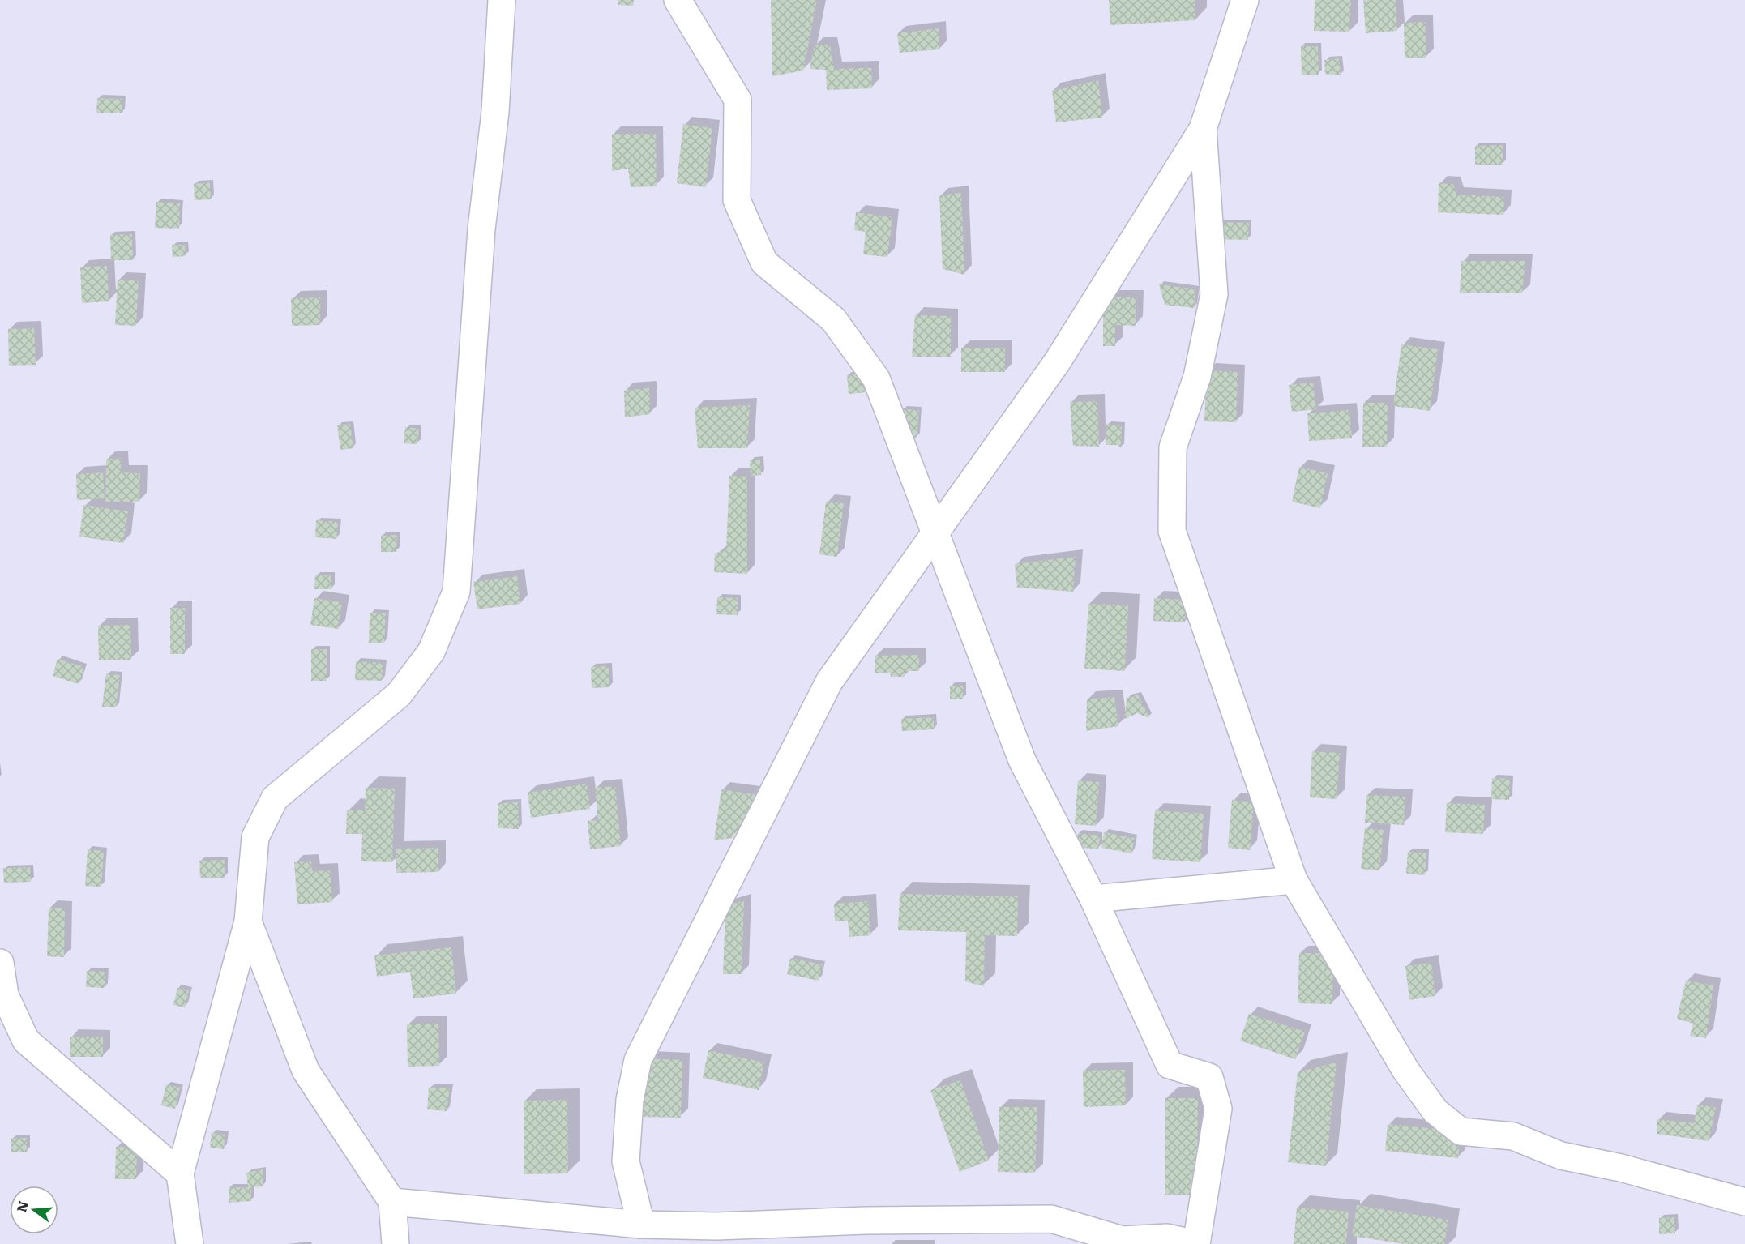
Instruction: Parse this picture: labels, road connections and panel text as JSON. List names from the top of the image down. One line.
{"north":"left"}
